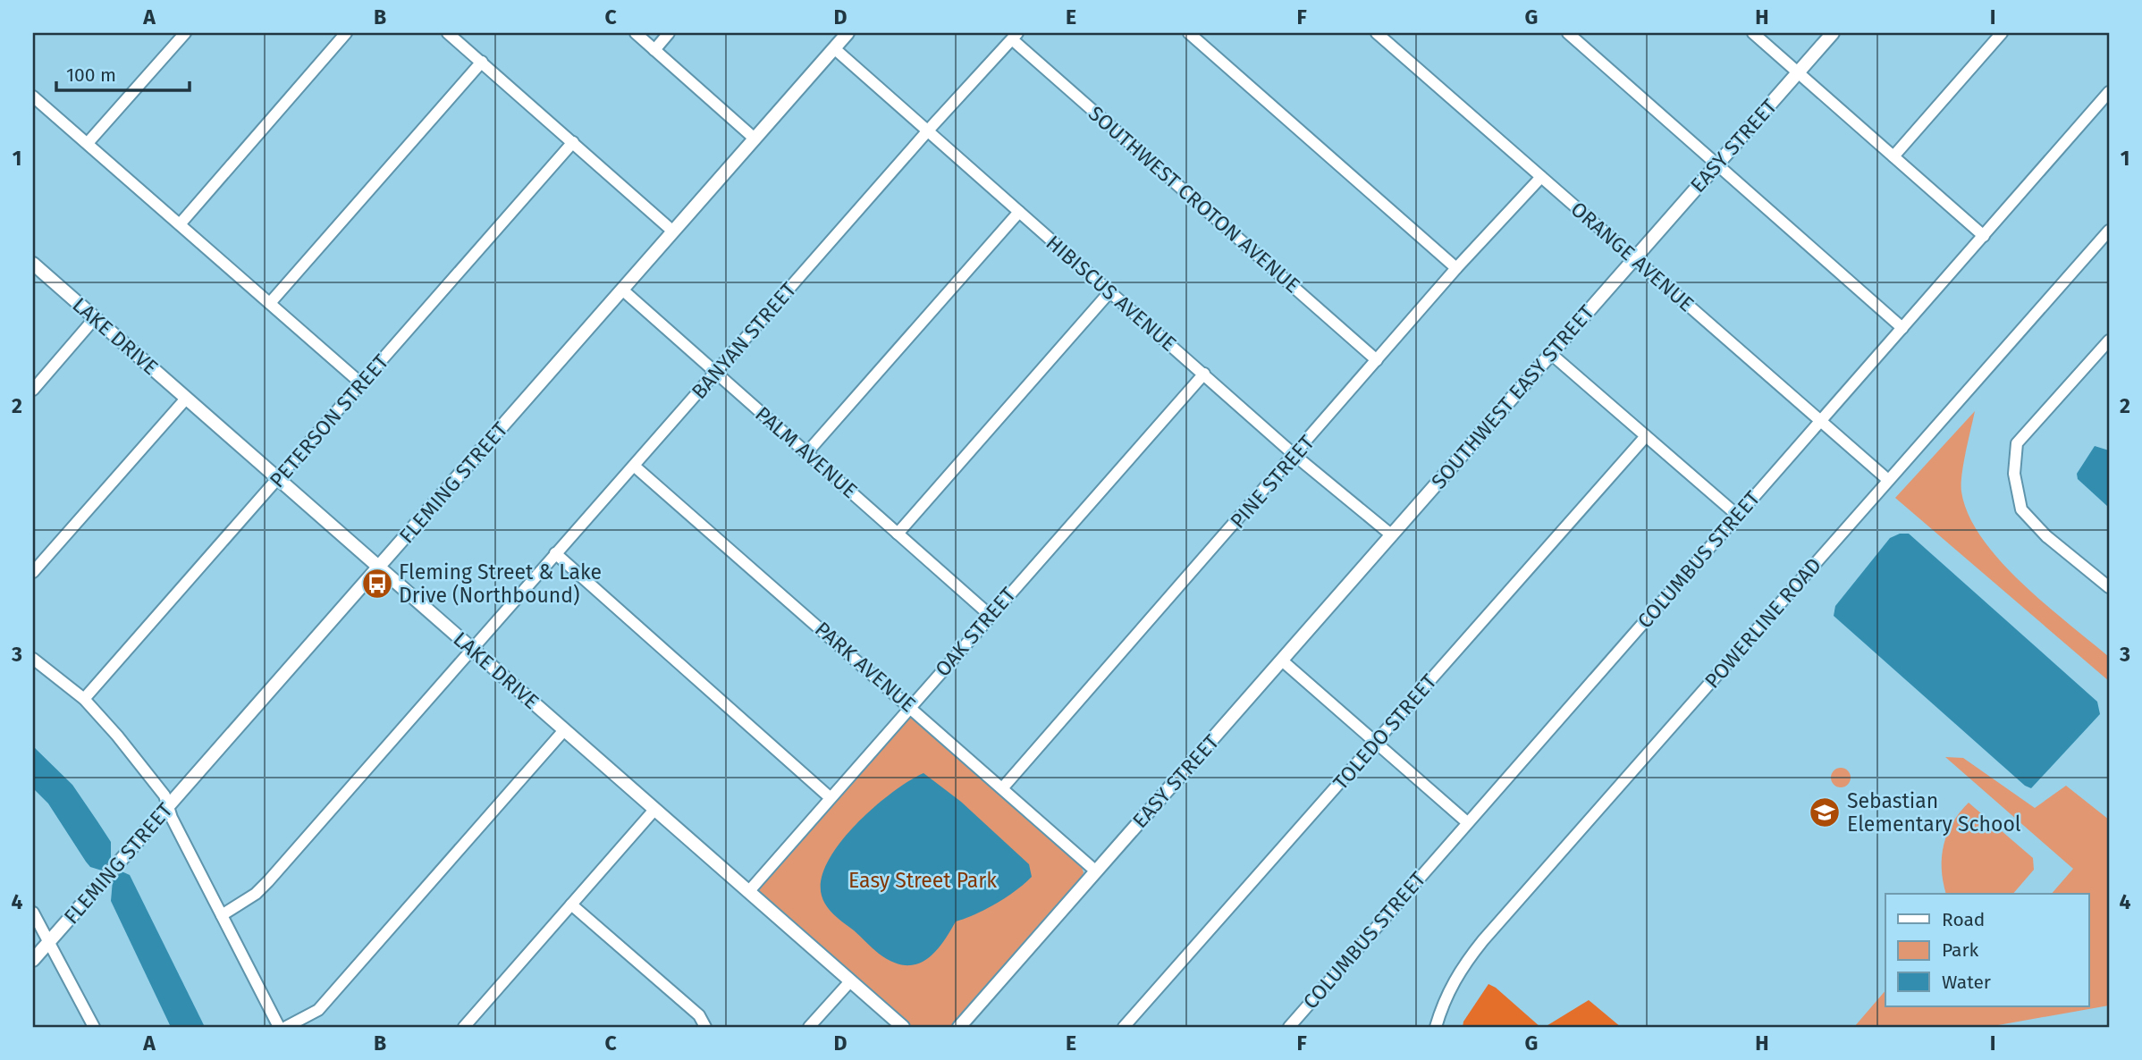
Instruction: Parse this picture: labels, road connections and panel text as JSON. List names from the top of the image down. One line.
{"streets":{"street":["EASY STREET","SOUTHWEST CROTON AVENUE","ORANGE AVENUE","HIBISCUS AVENUE","LAKE DRIVE","BANYAN STREET","SOUTHWEST EASY STREET","PETERSON STREET","PALM AVENUE","PINE STREET","FLEMING STREET","COLUMBUS STREET","POWERLINE ROAD","OAK STREET","PARK AVENUE","TOLEDO STREET"]},"crossings":[["EASY STREET","ORANGE AVENUE"],["EASY STREET","HIBISCUS AVENUE"],["EASY STREET","SOUTHWEST EASY STREET"],["EASY STREET","PARK AVENUE"],["SOUTHWEST CROTON AVENUE","BANYAN STREET"],["SOUTHWEST CROTON AVENUE","PINE STREET"],["ORANGE AVENUE","SOUTHWEST EASY STREET"],["ORANGE AVENUE","PINE STREET"],["ORANGE AVENUE","COLUMBUS STREET"],["ORANGE AVENUE","POWERLINE ROAD"],["HIBISCUS AVENUE","BANYAN STREET"],["HIBISCUS AVENUE","SOUTHWEST EASY STREET"],["HIBISCUS AVENUE","PINE STREET"],["HIBISCUS AVENUE","FLEMING STREET"],["HIBISCUS AVENUE","OAK STREET"],["LAKE DRIVE","BANYAN STREET"],["LAKE DRIVE","PETERSON STREET"],["LAKE DRIVE","FLEMING STREET"],["LAKE DRIVE","OAK STREET"],["BANYAN STREET","PALM AVENUE"],["BANYAN STREET","PARK AVENUE"],["PALM AVENUE","FLEMING STREET"],["PALM AVENUE","OAK STREET"],["PINE STREET","PARK AVENUE"],["OAK STREET","PARK AVENUE"]],"parks":["Easy Street Park"],"places":{"bus stop":["Fleming Street & Lake Drive (Northbound)"],"school or university":["Sebastian Elementary School"]},"legend":["Road","Park","Water"],"scale_bar":"100 m","grid":{"columns":["A","B","C","D","E","F","G","H","I"],"rows":["1","2","3","4"]}}
